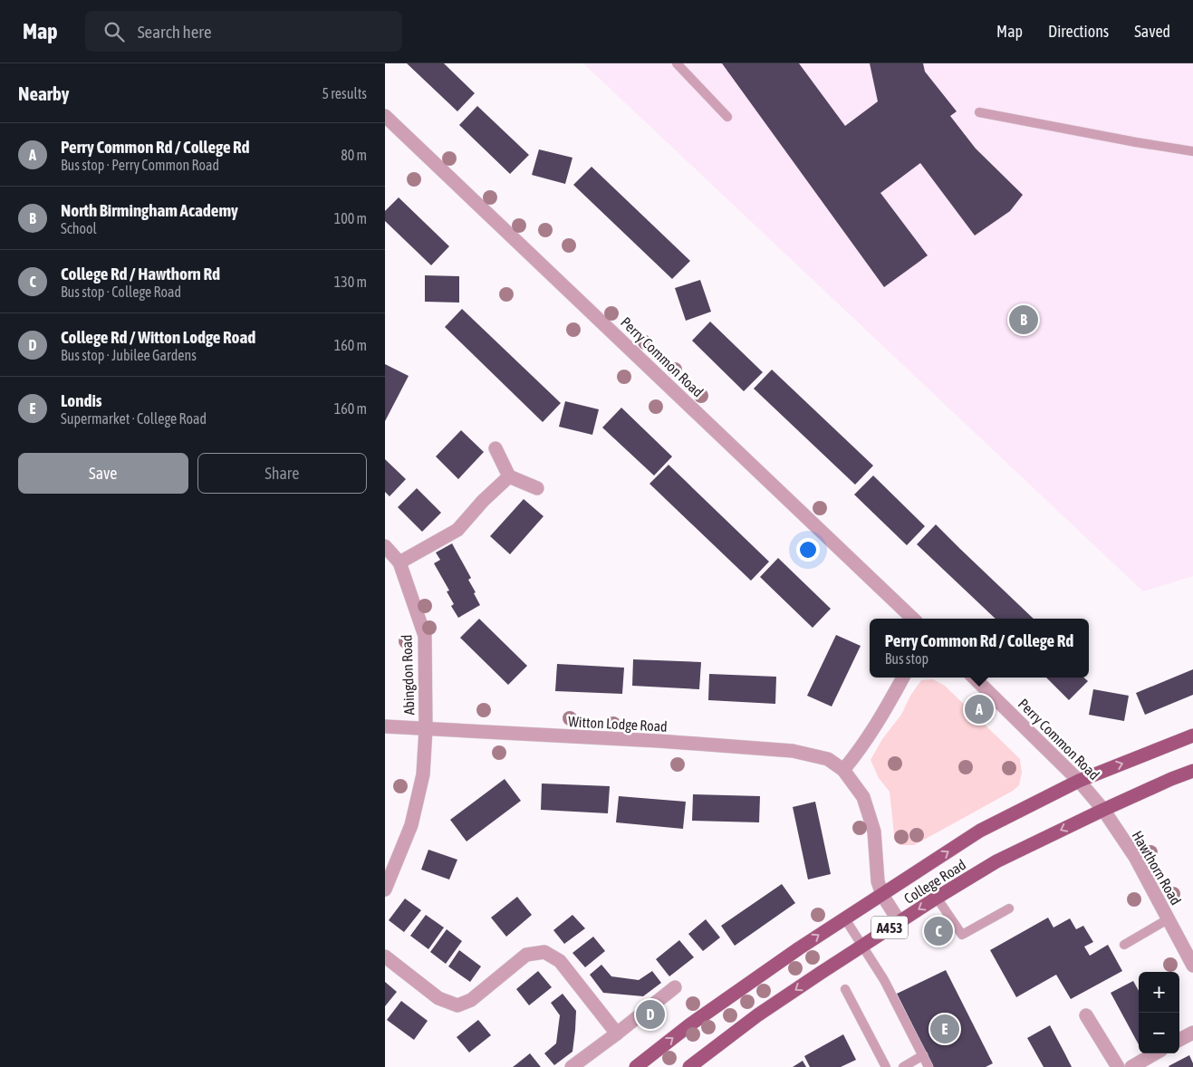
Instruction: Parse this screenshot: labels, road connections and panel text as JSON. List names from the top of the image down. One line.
{"streets":{"main road":["College Road","A453"],"street":["Perry Common Road","Abingdon Road","Witton Lodge Road","Hawthorn Road"]},"crossings":[["Perry Common Road","Hawthorn Road"],["Perry Common Road","College Road"],["Abingdon Road","Witton Lodge Road"],["Witton Lodge Road","College Road"],["Hawthorn Road","College Road"]],"page":{"header":"Map","search":"Search here","nav":["Map","Directions","Saved"],"heading":["Nearby","5 results"],"list":[{"mark":"A","name":"Perry Common Rd / College Rd","note":"Bus stop · Perry Common Road","value":"80 m"},{"mark":"B","name":"North Birmingham Academy","note":"School","value":"100 m"},{"mark":"C","name":"College Rd / Hawthorn Rd","note":"Bus stop · College Road","value":"130 m"},{"mark":"D","name":"College Rd / Witton Lodge Road","note":"Bus stop · Jubilee Gardens","value":"160 m"},{"mark":"E","name":"Londis","note":"Supermarket · College Road","value":"160 m"}],"pins":["B","A","C","D","E"],"buttons":["Save","Share"],"popup":["Perry Common Rd / College Rd","Bus stop"],"map_buttons":["+","−"]}}
